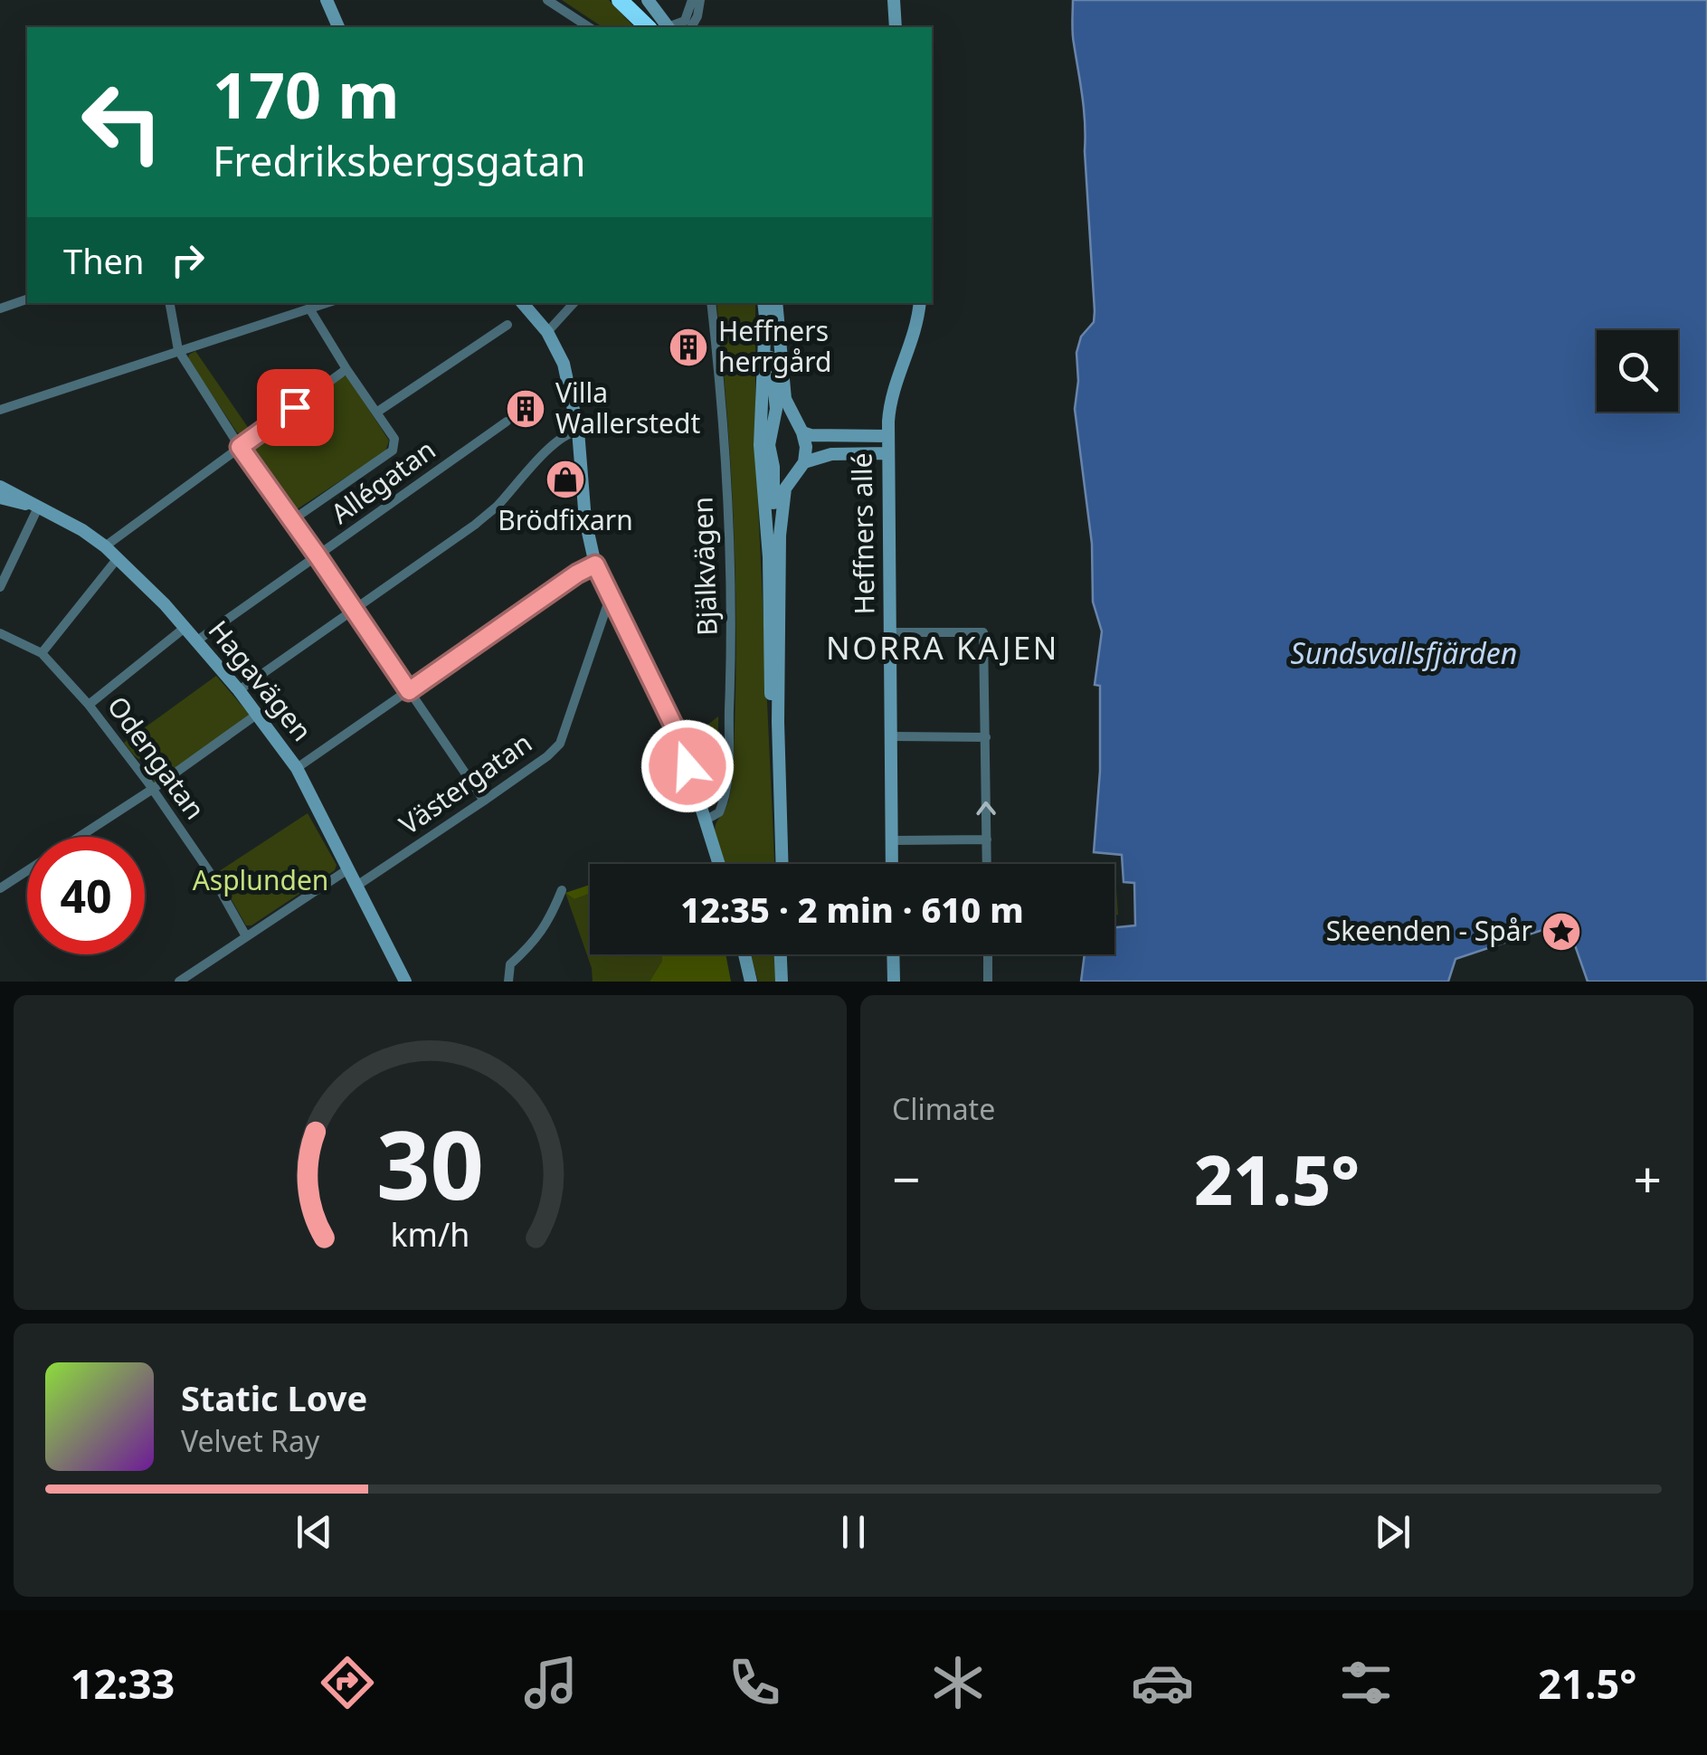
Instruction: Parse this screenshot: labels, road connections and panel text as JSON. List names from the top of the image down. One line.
{"streets":{"street":["Allégatan","Heffners allé","Bjälkvägen","Hagavägen","Odengatan","Västergatan"]},"crossings":[["Allégatan","Hagavägen"],["Hagavägen","Västergatan"]],"districts":["NORRA KAJEN"],"water":["Sundsvallsfjärden"],"parks":["Asplunden"],"places":{"building":["Heffners herrgård","Villa Wallerstedt"],"shop":["Brödfixarn"],"place":["Skeenden - Spår"]},"page":{"turn":["170 m","Fredriksbergsgatan"],"then":"Then","limit":"40","trip":"12:35 · 2 min · 610 m","tile":"Climate","heat":["−","21.5°","+"],"song":["Static Love","Velvet Ray"],"tabs":["12:33","21.5°"],"gauge":["30","km/h"]}}
